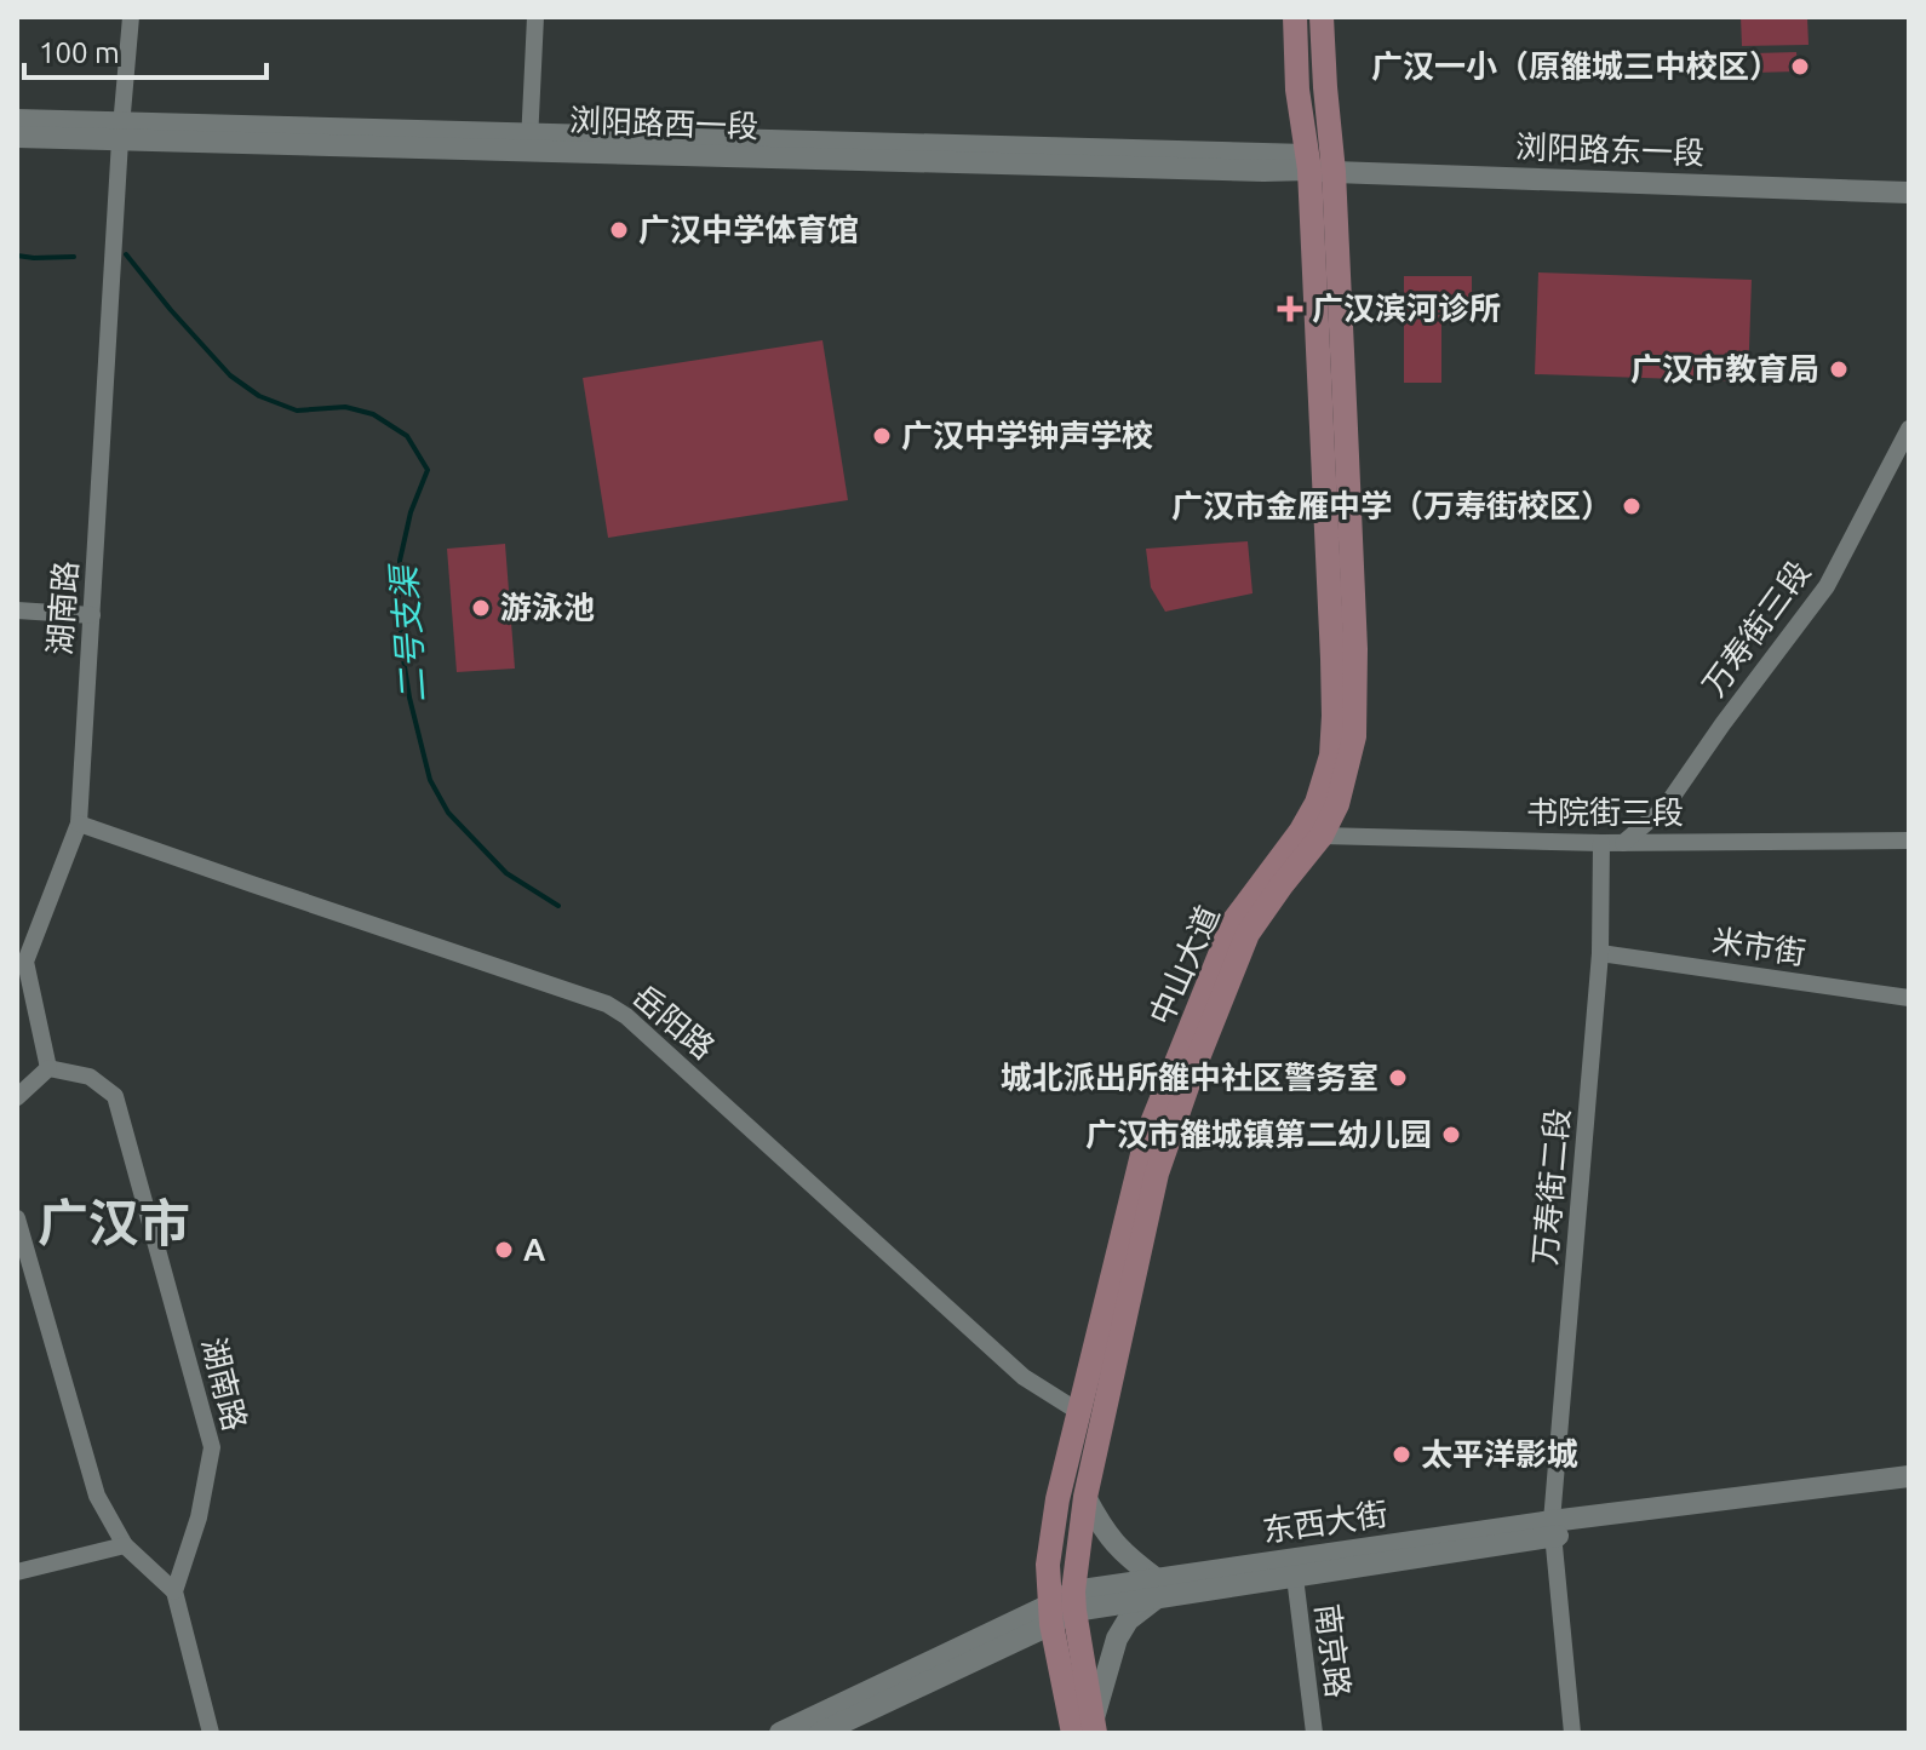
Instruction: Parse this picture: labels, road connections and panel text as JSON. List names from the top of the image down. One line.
{"streets":{"main road":["中山大道"],"street":["浏阳路西一段","浏阳路东一段","湖南路","万寿街三段","书院街三段","米市街","岳阳路","万寿街二段","东西大街","南京路"]},"crossings":[["浏阳路西一段","浏阳路东一段"],["浏阳路西一段","湖南路"],["浏阳路西一段","中山大道"],["浏阳路东一段","中山大道"],["湖南路","岳阳路"],["万寿街三段","书院街三段"],["书院街三段","中山大道"],["书院街三段","万寿街二段"],["米市街","万寿街二段"],["中山大道","岳阳路"],["中山大道","东西大街"],["万寿街二段","东西大街"],["东西大街","南京路"]],"districts":["广汉市"],"water":["二号支渠"],"places":{"other":["广汉一小（原雒城三中校区）","广汉中学体育馆","广汉市教育局","广汉中学钟声学校","广汉市金雁中学（万寿街校区）","游泳池","城北派出所雒中社区警务室","广汉市雒城镇第二幼儿园","A","太平洋影城"],"health":["广汉滨河诊所"]},"scale_bar":"100 m"}
